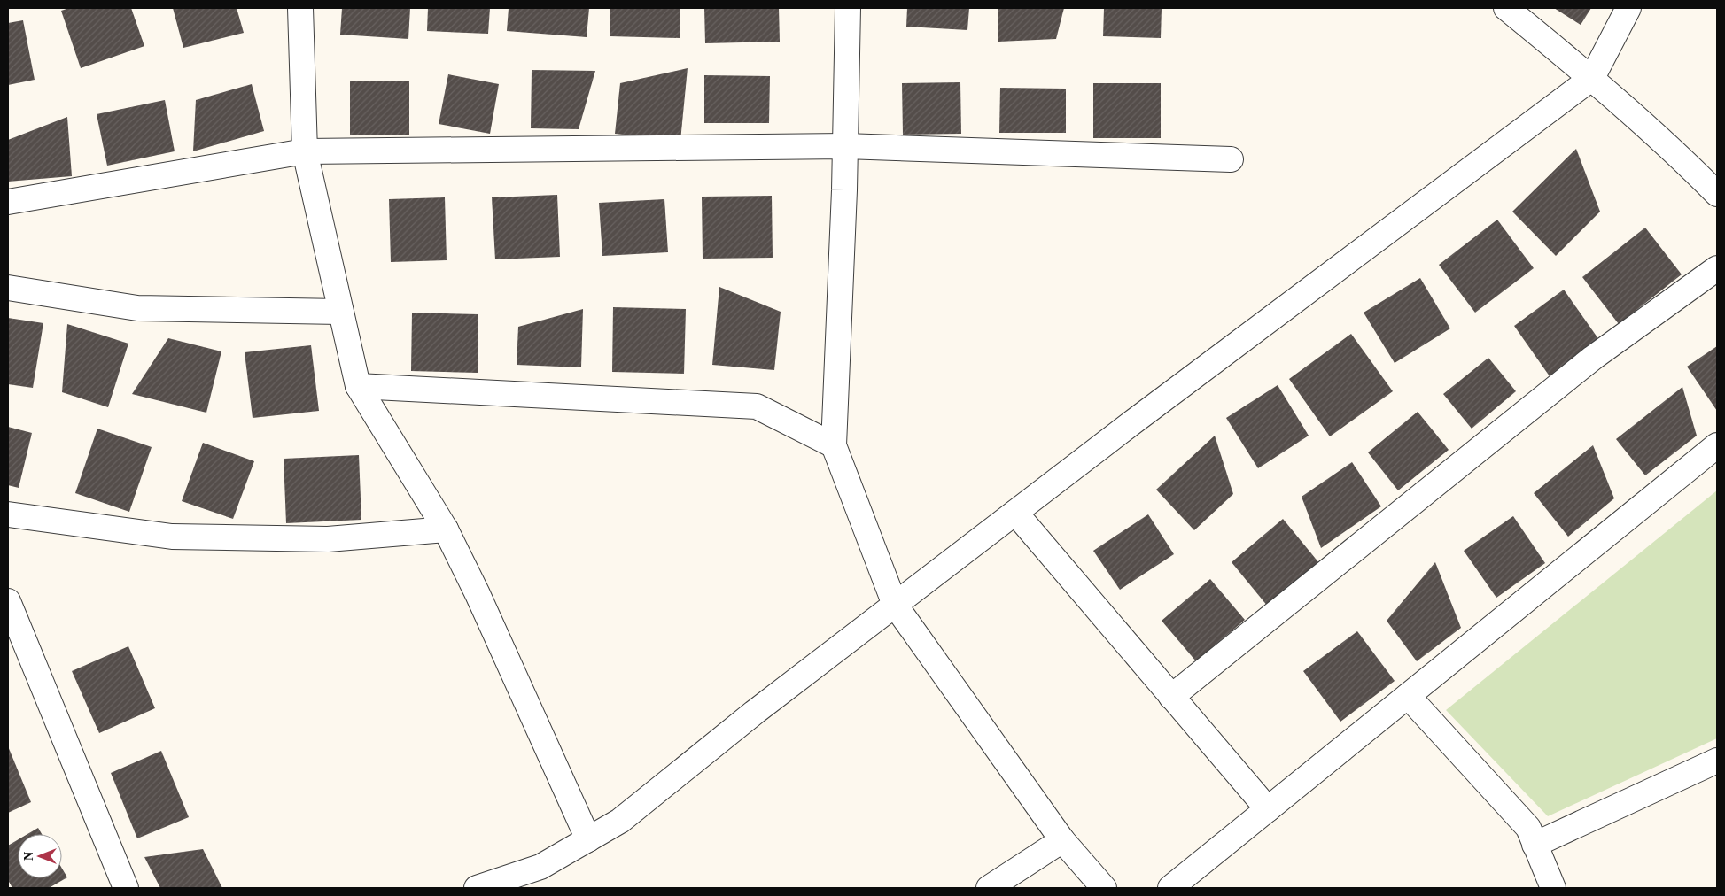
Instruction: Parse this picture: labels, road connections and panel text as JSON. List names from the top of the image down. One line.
{"north":"left"}
